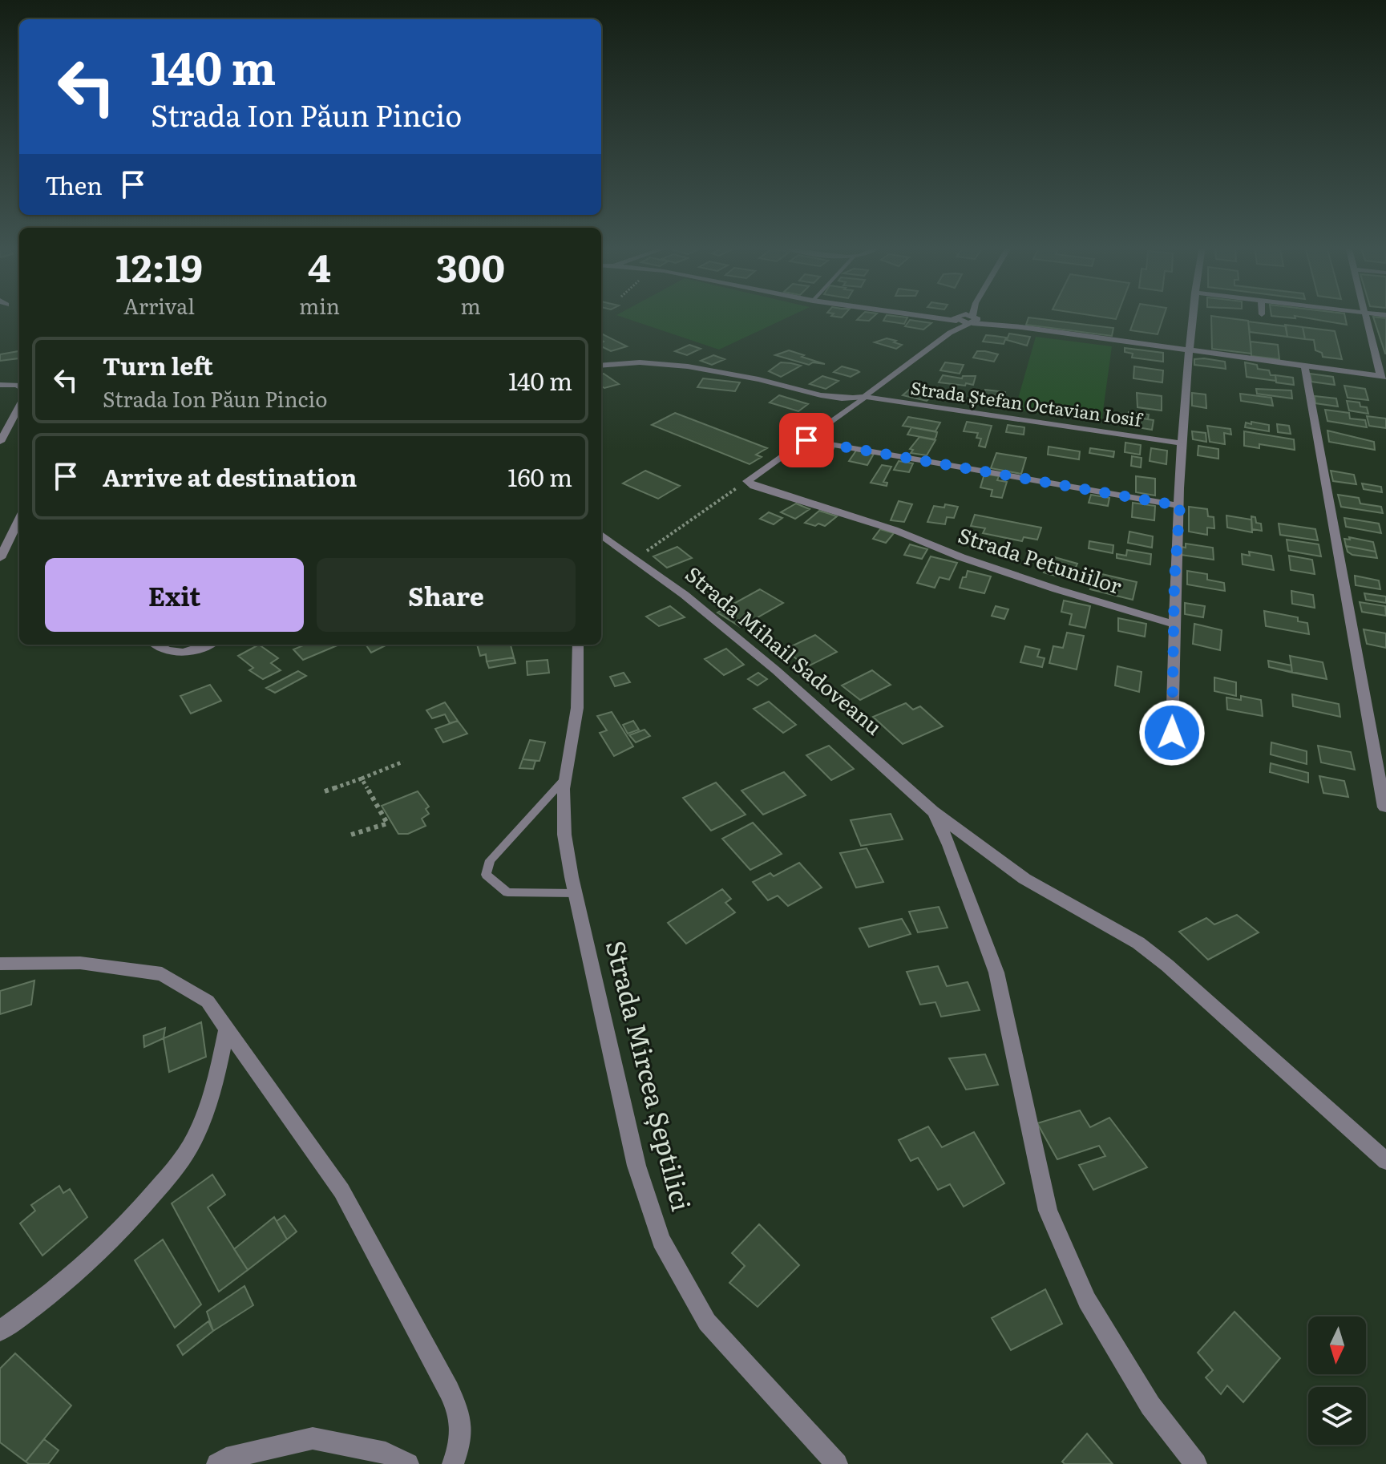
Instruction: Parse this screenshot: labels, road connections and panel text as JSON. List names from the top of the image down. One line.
{"streets":{"street":["Strada Ștefan Octavian Iosif","Strada Petuniilor","Strada Mihail Sadoveanu","Strada Mircea Șeptilici"]},"north":"bottom","page":{"turn":["140 m","Strada Ion Păun Pincio"],"then":"Then","eta":["12:19","Arrival","4","min","300","m"],"list":[{"name":"Turn left","note":"Strada Ion Păun Pincio","value":"140 m"},{"name":"Arrive at destination","value":"160 m"}],"buttons":["Exit","Share"]}}
